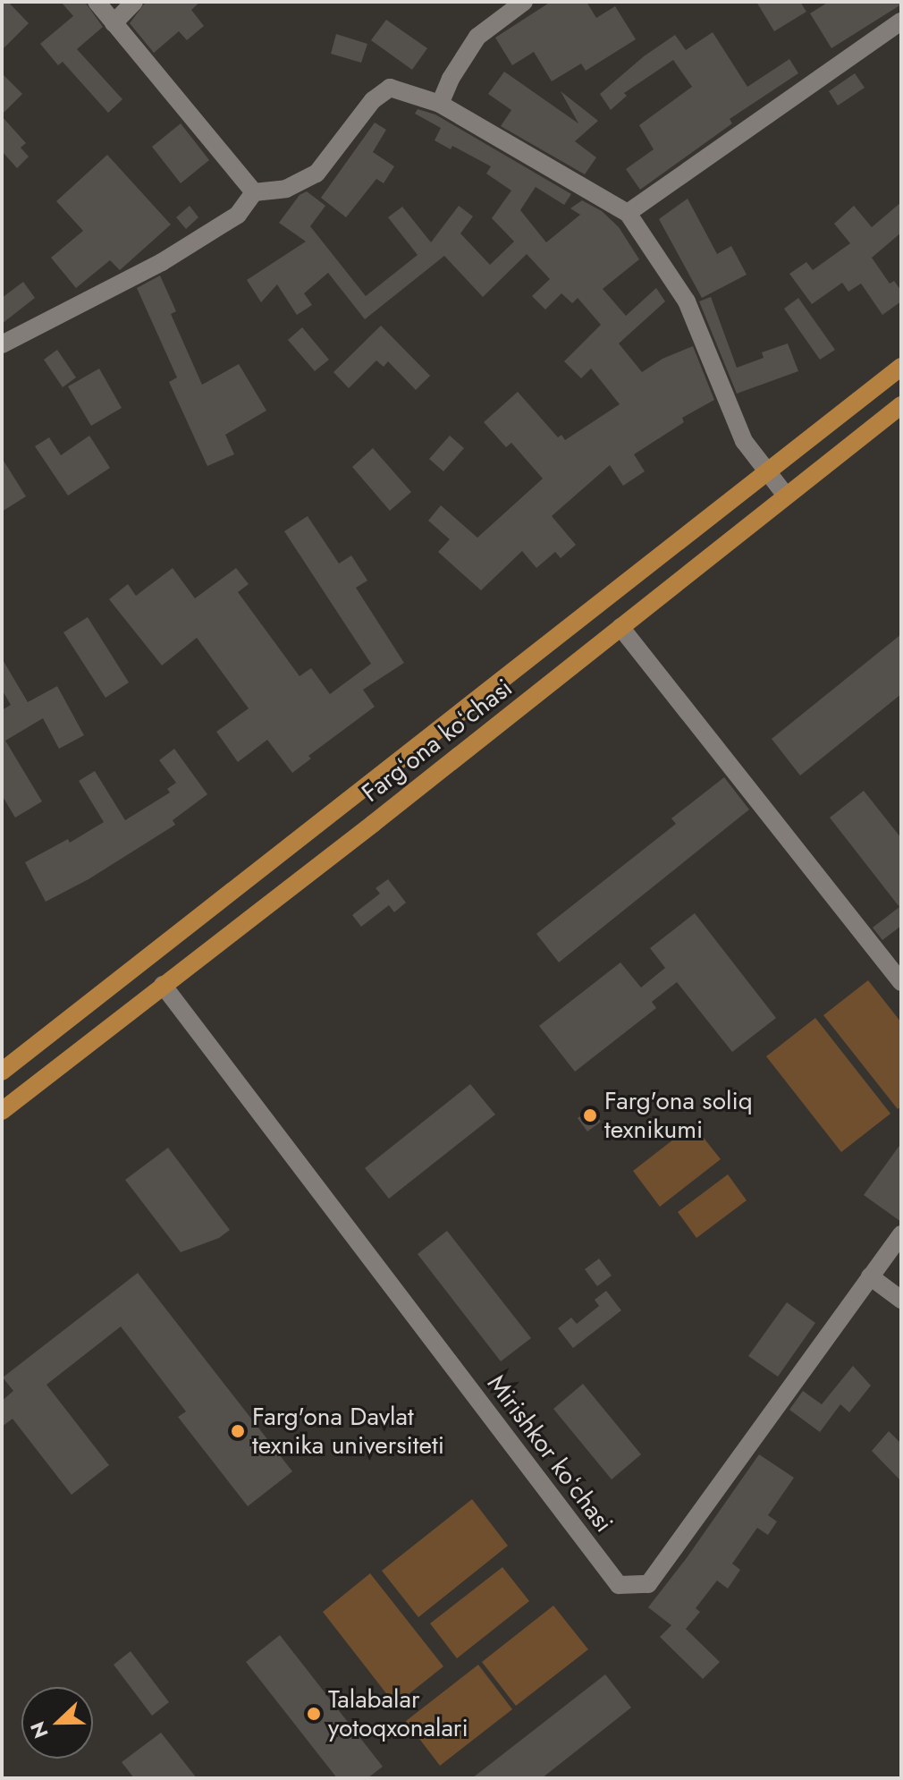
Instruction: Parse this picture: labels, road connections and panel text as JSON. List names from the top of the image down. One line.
{"streets":{"main road":["Fargʻona koʻchasi"],"street":["Mirishkor koʻchasi"]},"crossings":[["Fargʻona koʻchasi","Mirishkor koʻchasi"]],"places":["Farg'ona soliq texnikumi","Farg'ona Davlat texnika universiteti","Talabalar yotoqxonalari"],"north":"left"}
